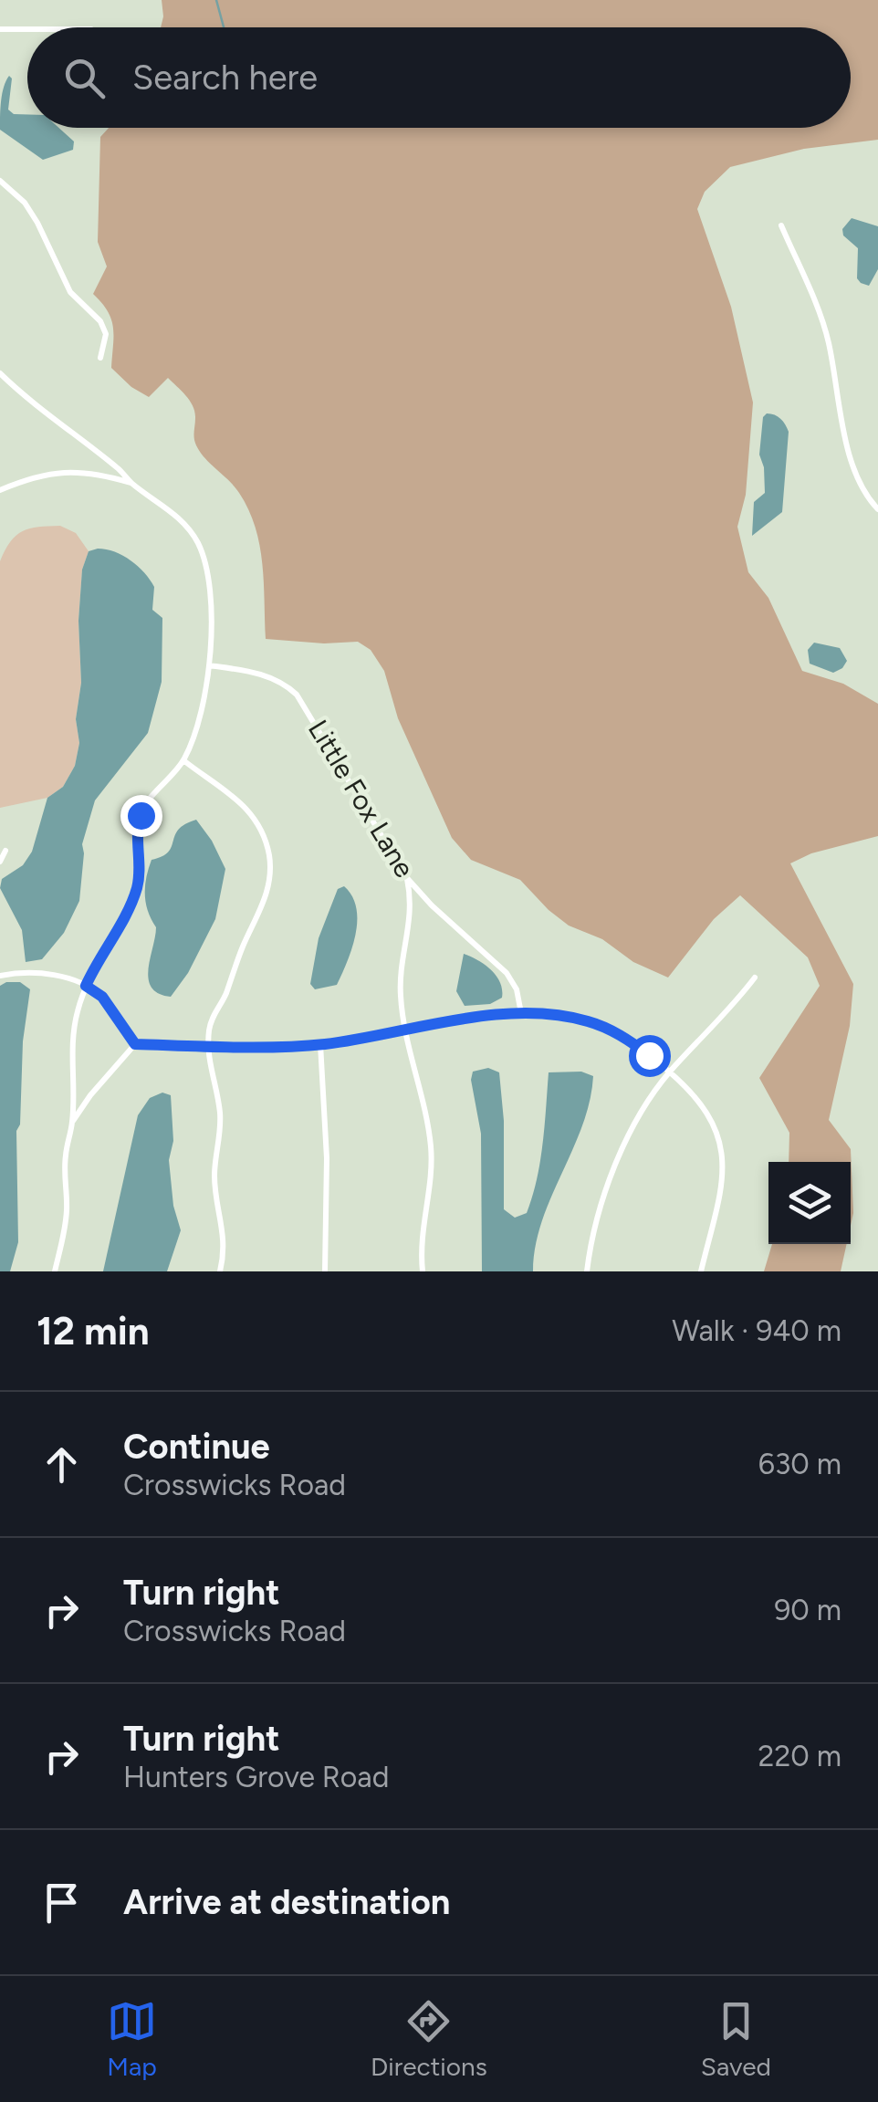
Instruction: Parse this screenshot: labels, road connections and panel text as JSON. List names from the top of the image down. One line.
{"streets":{"street":["Little Fox Lane"]},"page":{"search":"Search here","heading":["12 min","Walk · 940 m"],"list":[["Continue","Crosswicks Road","630 m"],["Turn right","Crosswicks Road","90 m"],["Turn right","Hunters Grove Road","220 m"],"Arrive at destination"],"nav":["Map","Directions","Saved"]}}
